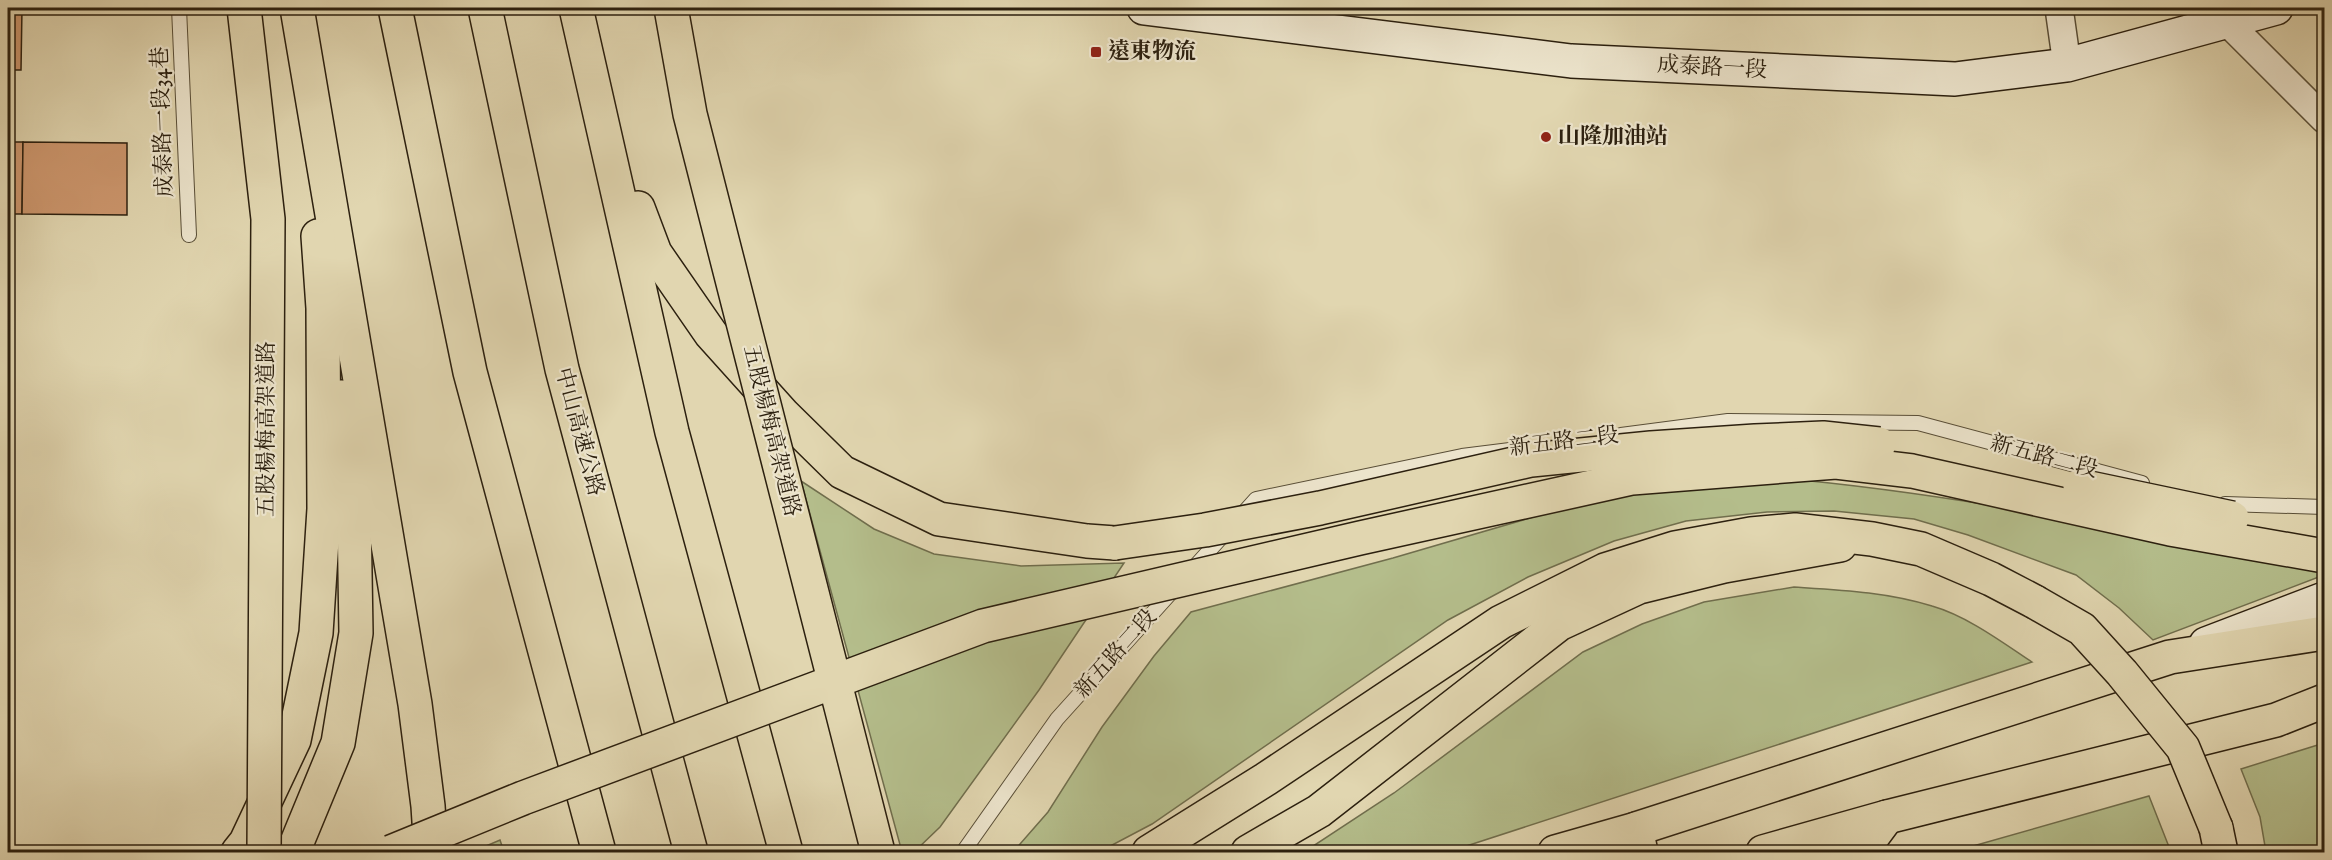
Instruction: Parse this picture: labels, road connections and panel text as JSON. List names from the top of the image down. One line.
{"streets":{"main road":["成泰路一段","五股楊梅高架道路","中山高速公路"],"lane":["成泰路一段34巷","新五路二段"]},"places":{"transit":["遠東物流"],"other":["山隆加油站"]}}
